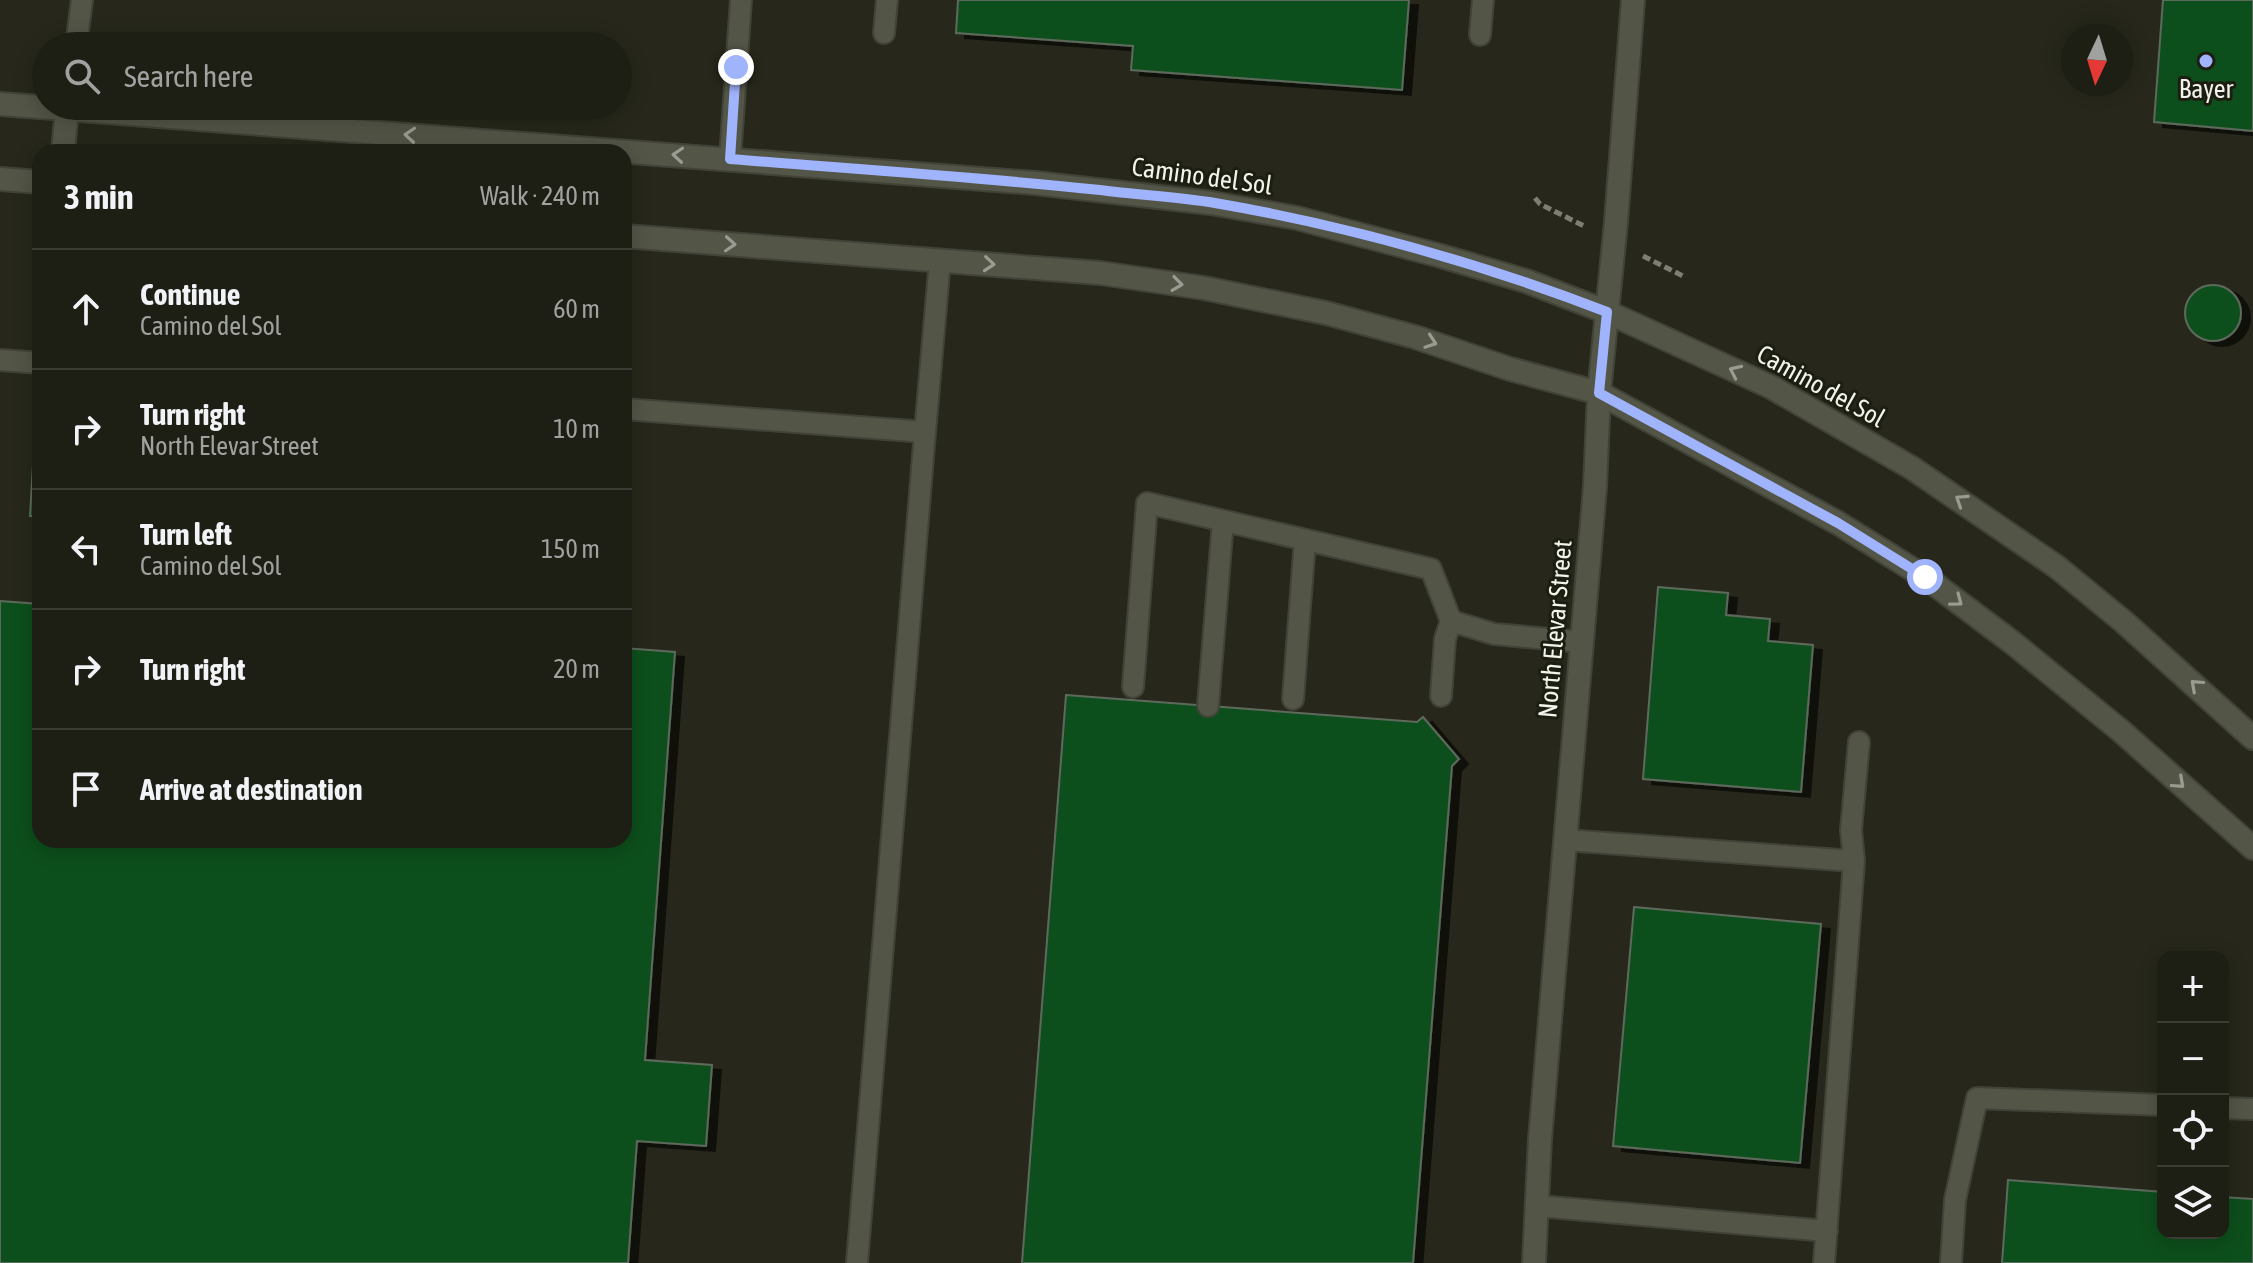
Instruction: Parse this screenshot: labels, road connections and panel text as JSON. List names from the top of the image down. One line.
{"streets":{"street":["Camino del Sol","North Elevar Street"]},"crossings":[["Camino del Sol","North Elevar Street"]],"places":["Bayer"],"north":"bottom","page":{"search":"Search here","heading":["3 min","Walk · 240 m"],"list":[["Continue","Camino del Sol","60 m"],["Turn right","North Elevar Street","10 m"],["Turn left","Camino del Sol","150 m"],["Turn right","20 m"],"Arrive at destination"],"map_buttons":["+","−"]}}
